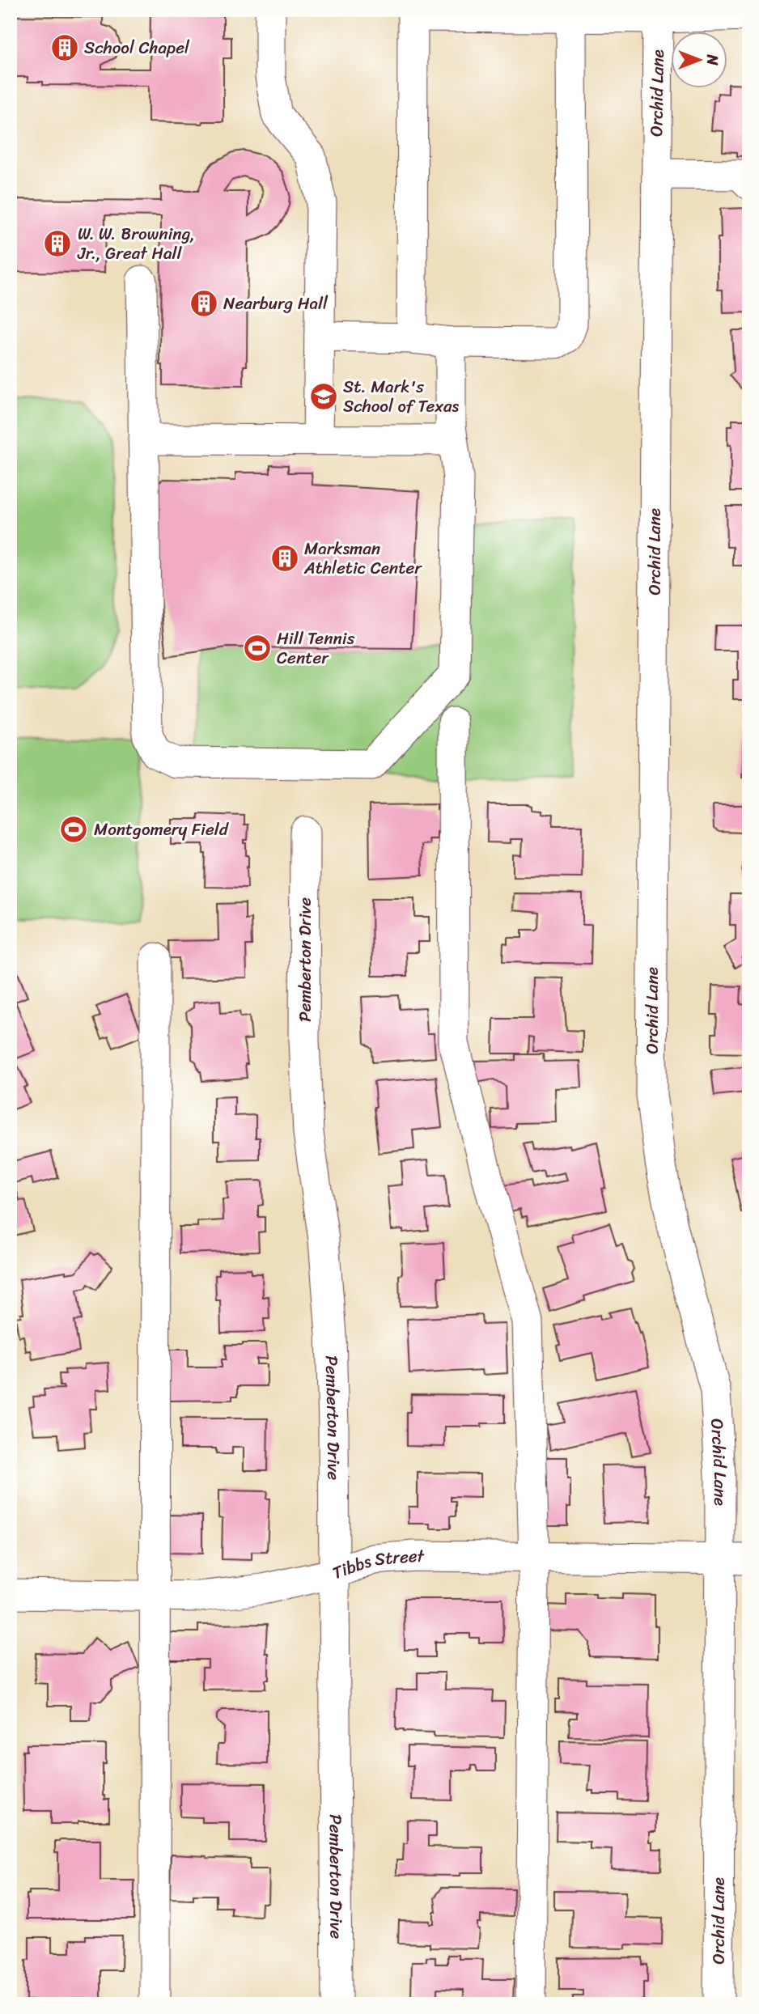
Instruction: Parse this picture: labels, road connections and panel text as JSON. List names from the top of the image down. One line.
{"streets":{"street":["Orchid Lane","Pemberton Drive","Tibbs Street"]},"crossings":[["Orchid Lane","Tibbs Street"],["Pemberton Drive","Tibbs Street"]],"places":{"building":["School Chapel","W. W. Browning, Jr., Great Hall","Nearburg Hall","Marksman Athletic Center"],"school or university":["St. Mark's School of Texas"],"sports":["Hill Tennis Center","Montgomery Field"]},"north":"right"}
